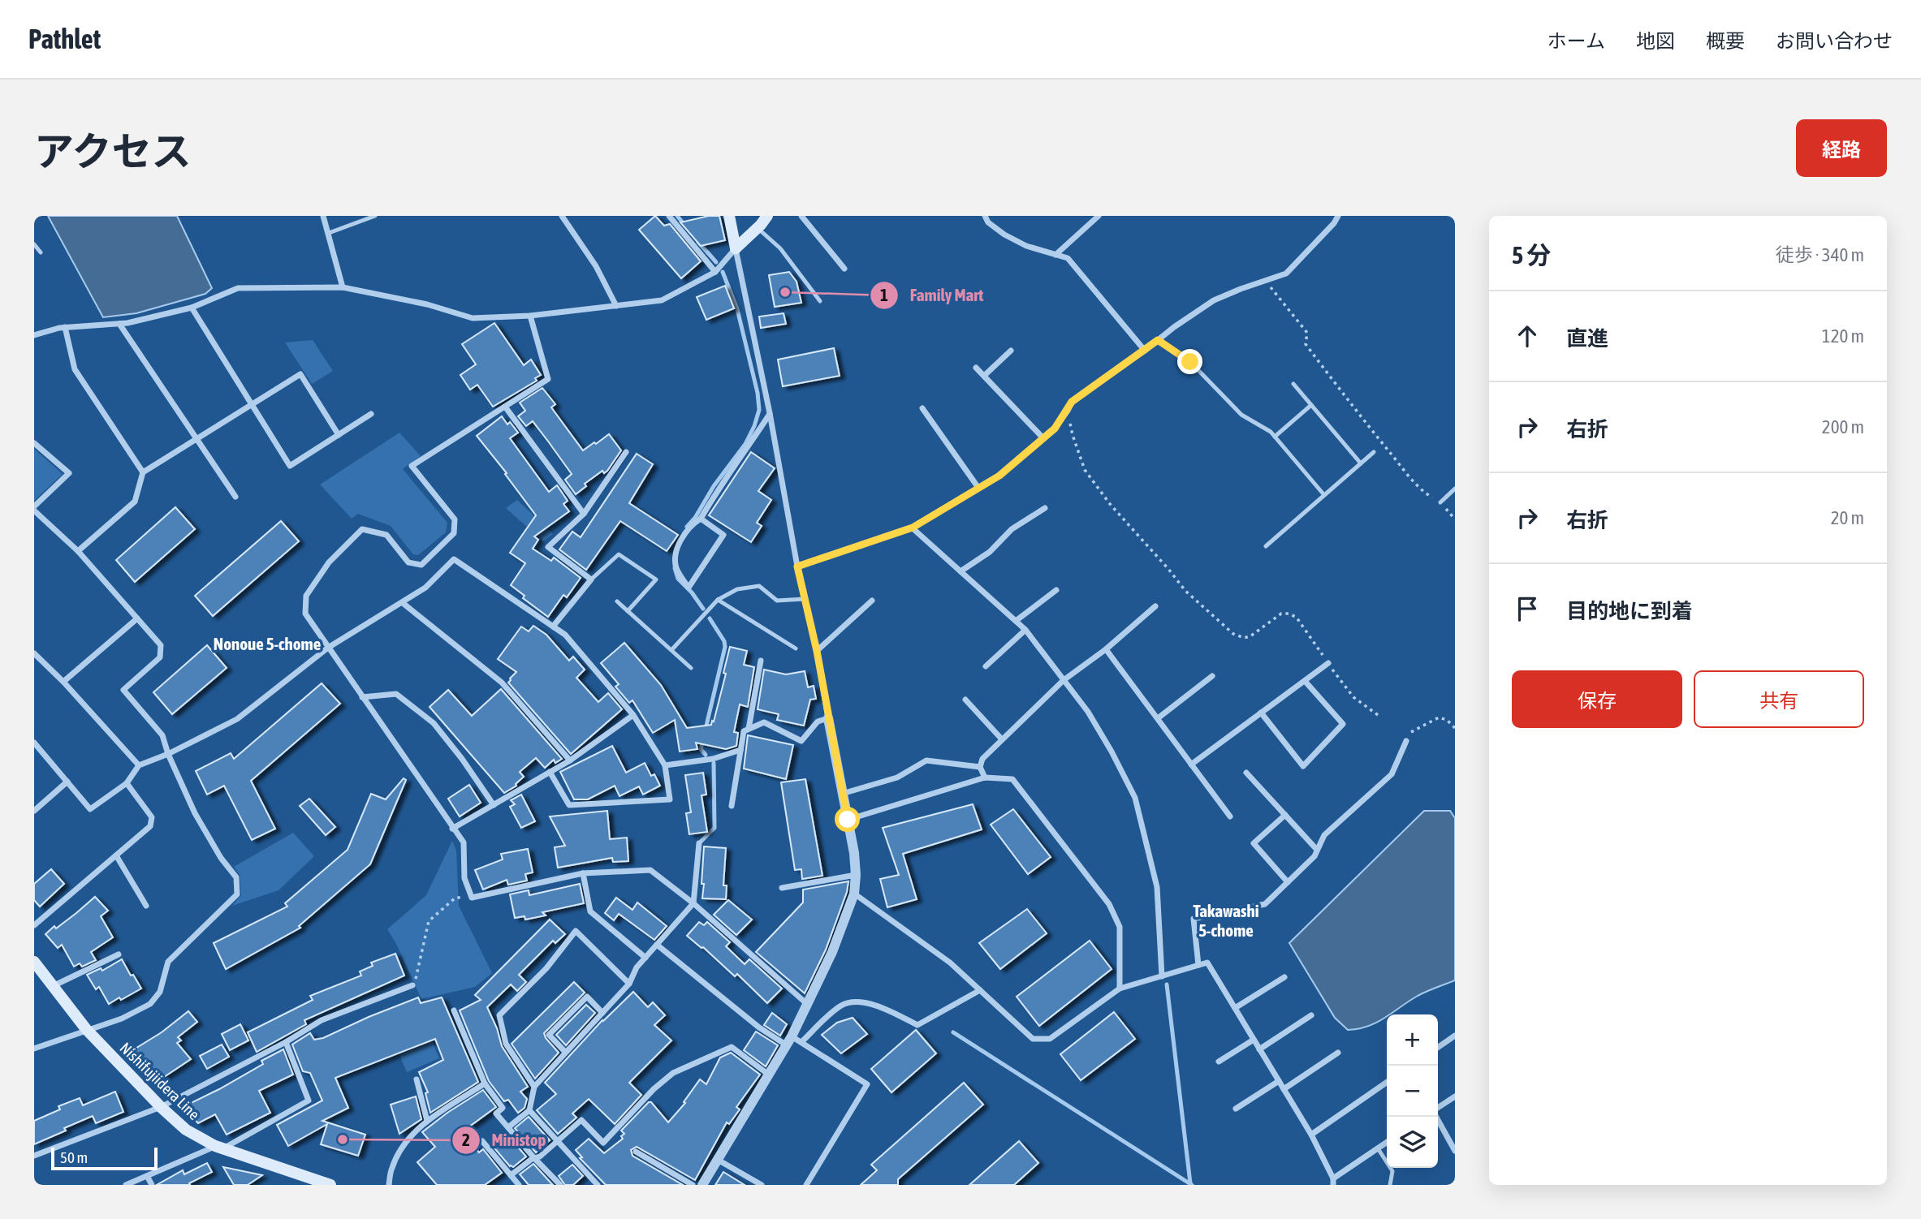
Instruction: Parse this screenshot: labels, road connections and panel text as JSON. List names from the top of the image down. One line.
{"streets":{"main road":["Nishifujiidera Line"]},"districts":["Nonoue 5-chome","Takawashi 5-chome"],"places":["Family Mart","Ministop"],"scale_bar":"50 m","page":{"header":"Pathlet","nav":["ホーム","地図","概要","お問い合わせ"],"title":"アクセス","buttons":["経路",["保存","共有"]],"heading":["5 分","徒歩 · 340 m"],"list":[["直進","120 m"],["右折","200 m"],["右折","20 m"],"目的地に到着"],"map_buttons":["+","−"],"scale":"50 m"}}
